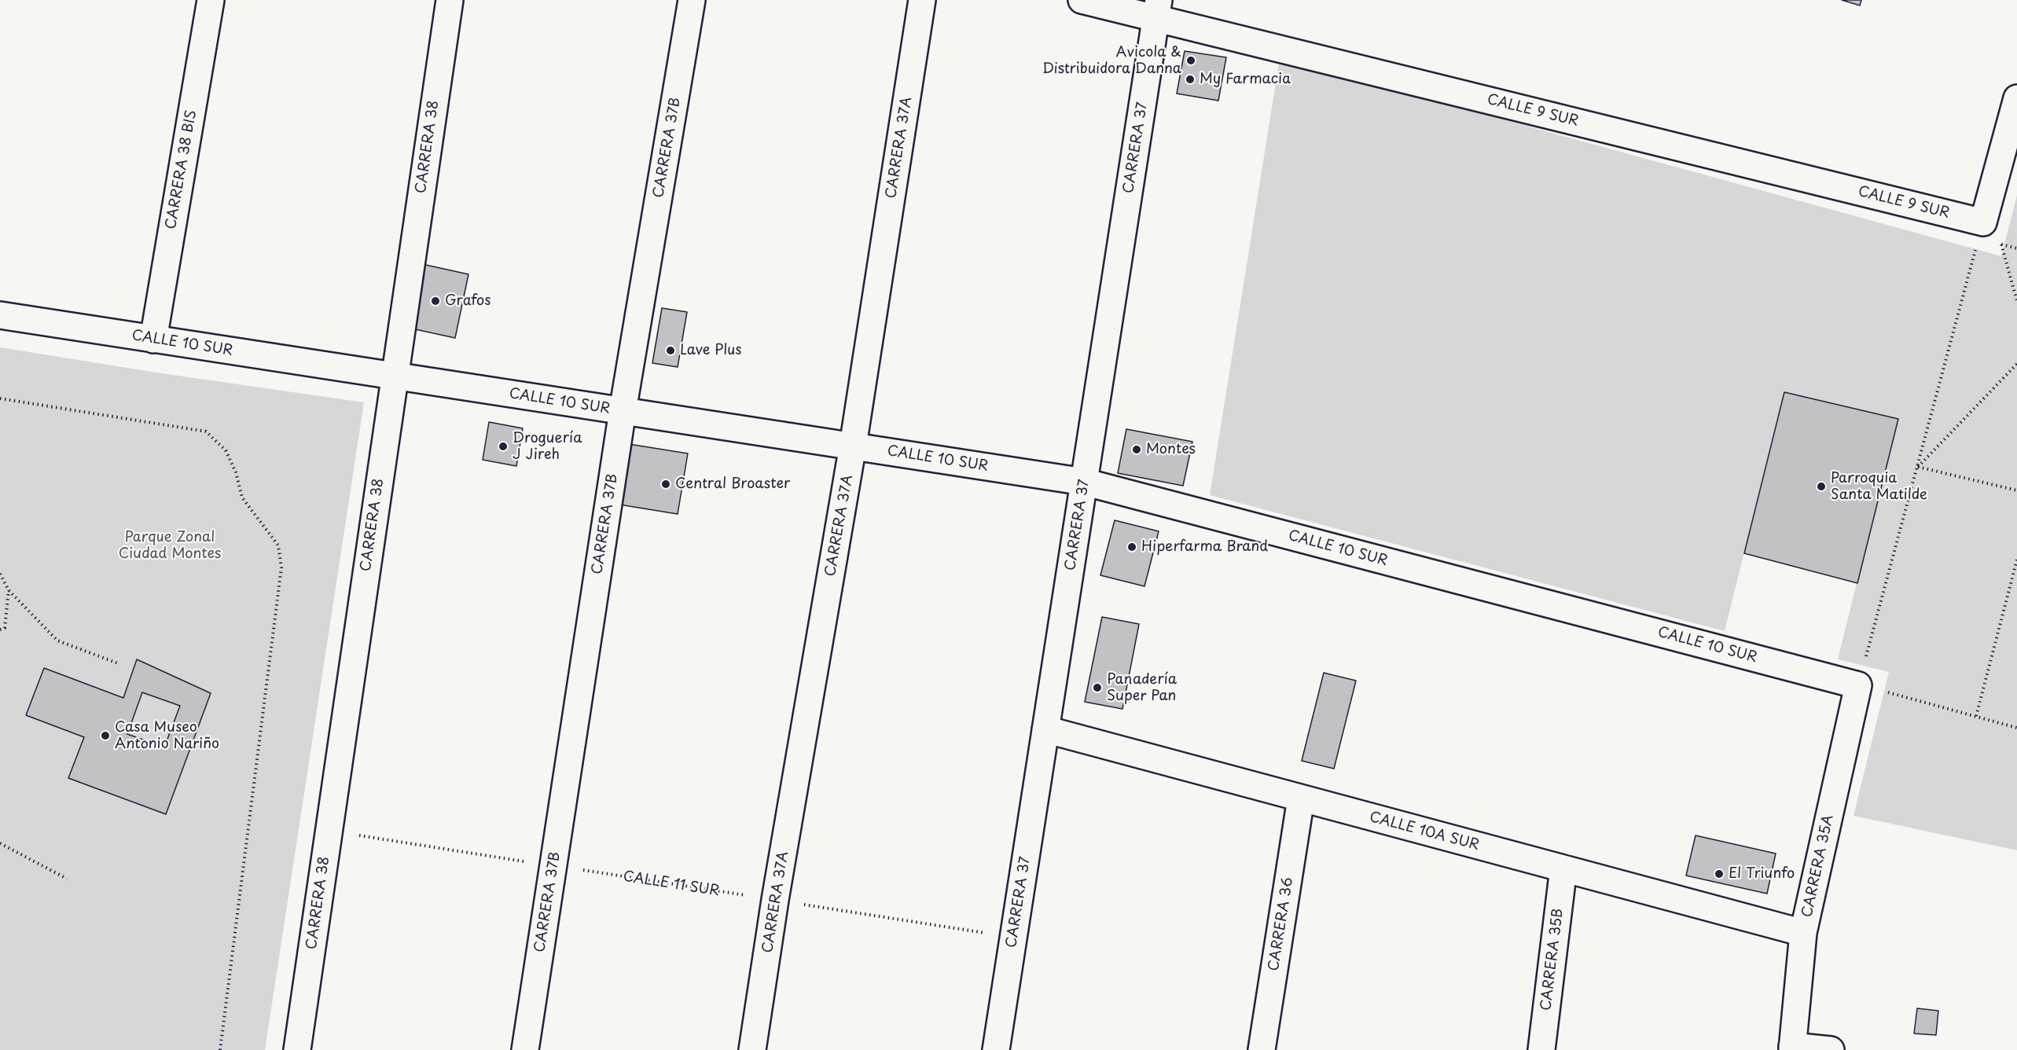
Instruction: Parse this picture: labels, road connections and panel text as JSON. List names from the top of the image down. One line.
{"streets":{"street":["CALLE 9 SUR","CARRERA 38","CARRERA 37B","CARRERA 37A","CARRERA 37","CARRERA 38 BIS","CALLE 10 SUR","CALLE 10A SUR","CARRERA 35A","CARRERA 36","CARRERA 35B"],"path":["CALLE 11 SUR"]},"crossings":[["CALLE 9 SUR","CARRERA 37"],["CARRERA 38","CALLE 10 SUR"],["CARRERA 38","CALLE 11 SUR"],["CARRERA 37B","CALLE 10 SUR"],["CARRERA 37B","CALLE 11 SUR"],["CARRERA 37A","CALLE 10 SUR"],["CARRERA 37A","CALLE 11 SUR"],["CARRERA 37","CALLE 10 SUR"],["CARRERA 37","CALLE 10A SUR"],["CARRERA 37","CALLE 11 SUR"],["CARRERA 38 BIS","CALLE 10 SUR"],["CALLE 10 SUR","CARRERA 35A"],["CALLE 10A SUR","CARRERA 35A"],["CALLE 10A SUR","CARRERA 36"],["CALLE 10A SUR","CARRERA 35B"]],"parks":["Parque Zonal Ciudad Montes"],"places":["Avicola & Distribuidora Danna","My Farmacia","Grafos","Lave Plus","Droguería J Jireh","Montes","Central Broaster","Parroquia Santa Matilde","Hiperfarma Brand","Panadería Super Pan","Casa Museo Antonio Nariño","El Triunfo"]}
